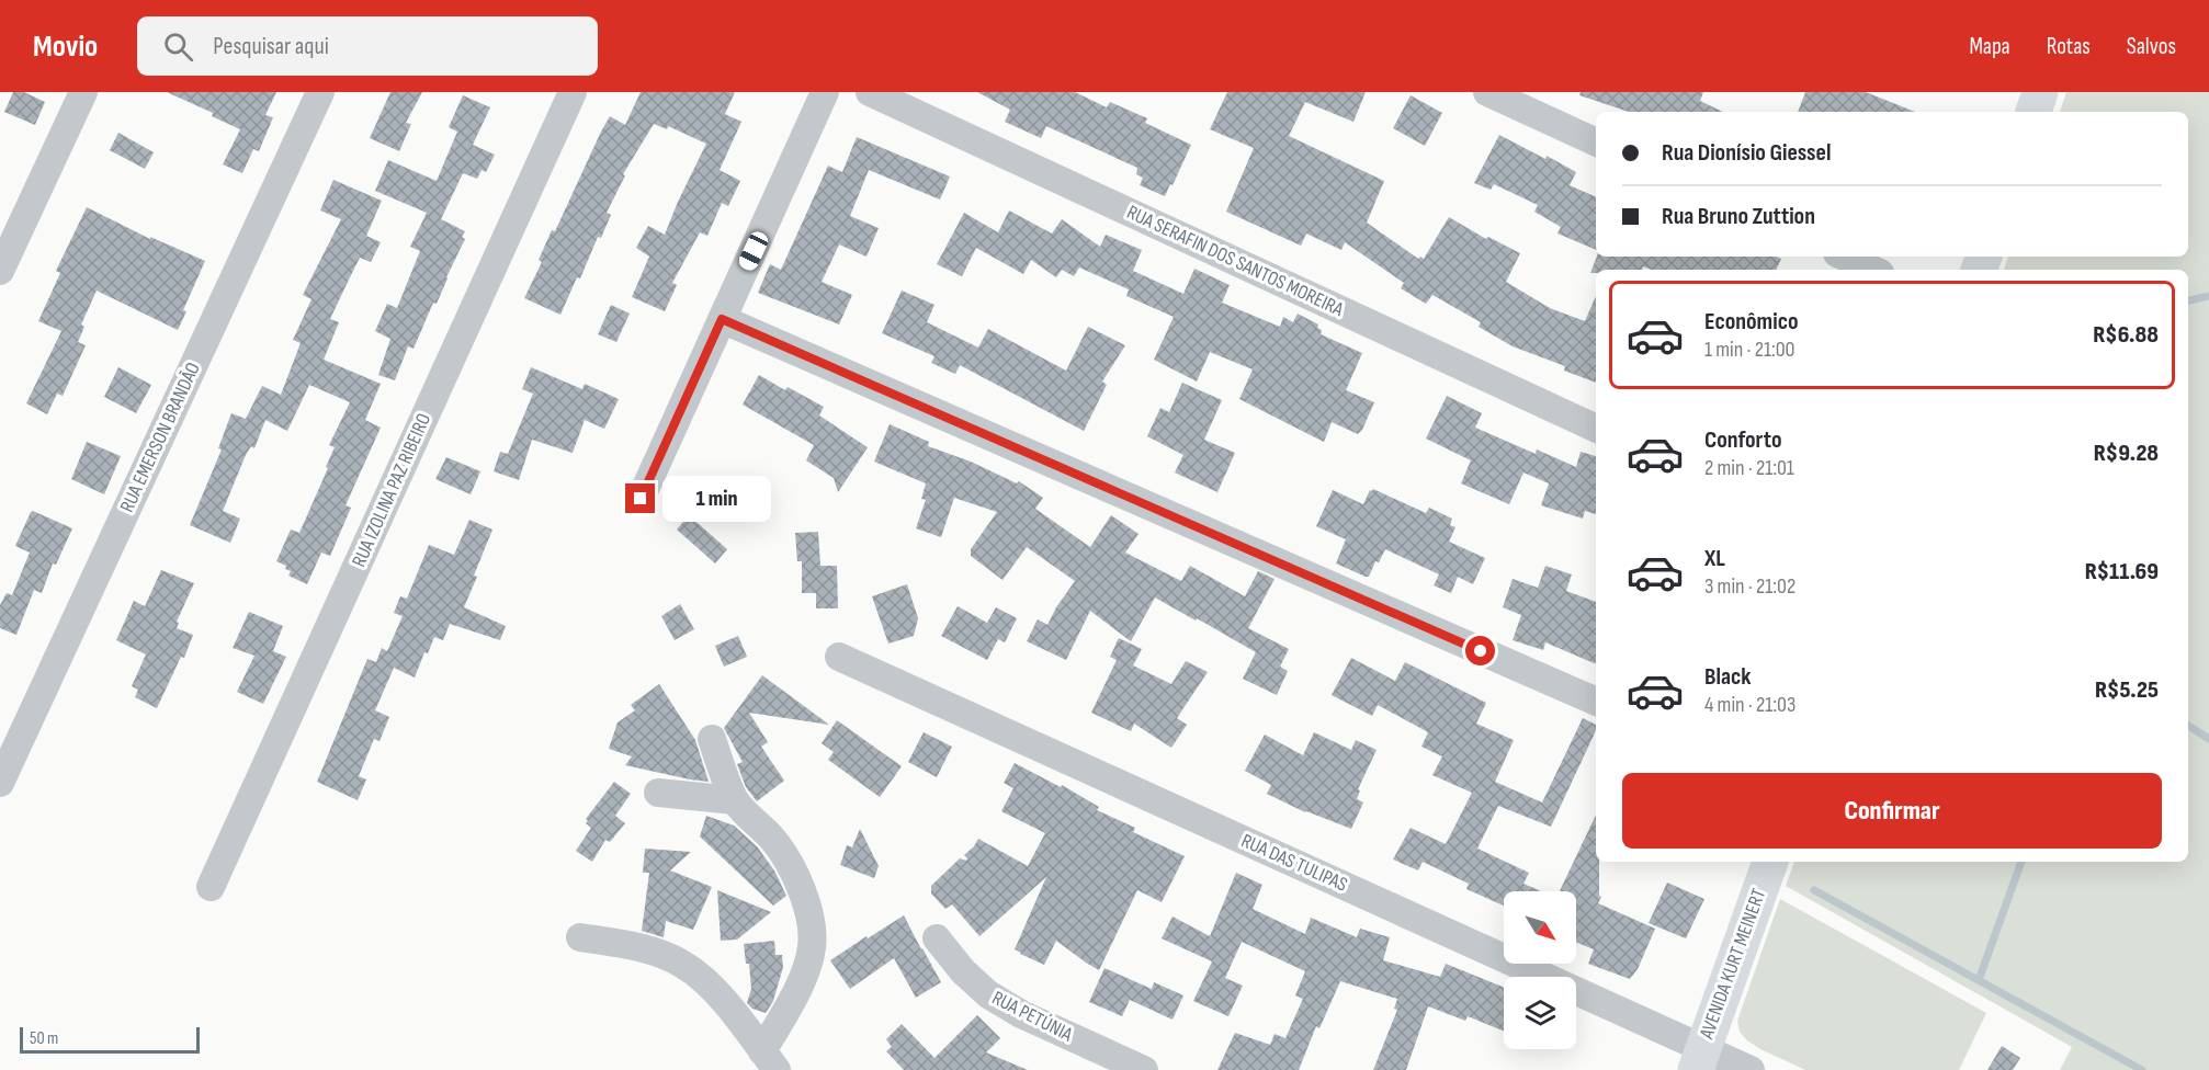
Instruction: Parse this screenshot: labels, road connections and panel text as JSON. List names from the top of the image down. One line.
{"streets":{"main road":["AVENIDA KURT MEINERT"],"street":["RUA SERAFIN DOS SANTOS MOREIRA","RUA EMERSON BRANDÃO","RUA IZOLINA PAZ RIBEIRO","RUA DAS TULIPAS","RUA PETÚNIA"]},"crossings":[["RUA DAS TULIPAS","AVENIDA KURT MEINERT"]],"scale_bar":"50 m","north":"bottom right","page":{"header":"Movio","search":"Pesquisar aqui","nav":["Mapa","Rotas","Salvos"],"banner":["Rua Dionísio Giessel","Rua Bruno Zuttion"],"list":[{"name":"Econômico","note":"1 min · 21:00","value":"R$6.88"},{"name":"Conforto","note":"2 min · 21:01","value":"R$9.28"},{"name":"XL","note":"3 min · 21:02","value":"R$11.69"},{"name":"Black","note":"4 min · 21:03","value":"R$5.25"}],"bubble":"1 min","buttons":"Confirmar","scale":"50 m"}}
